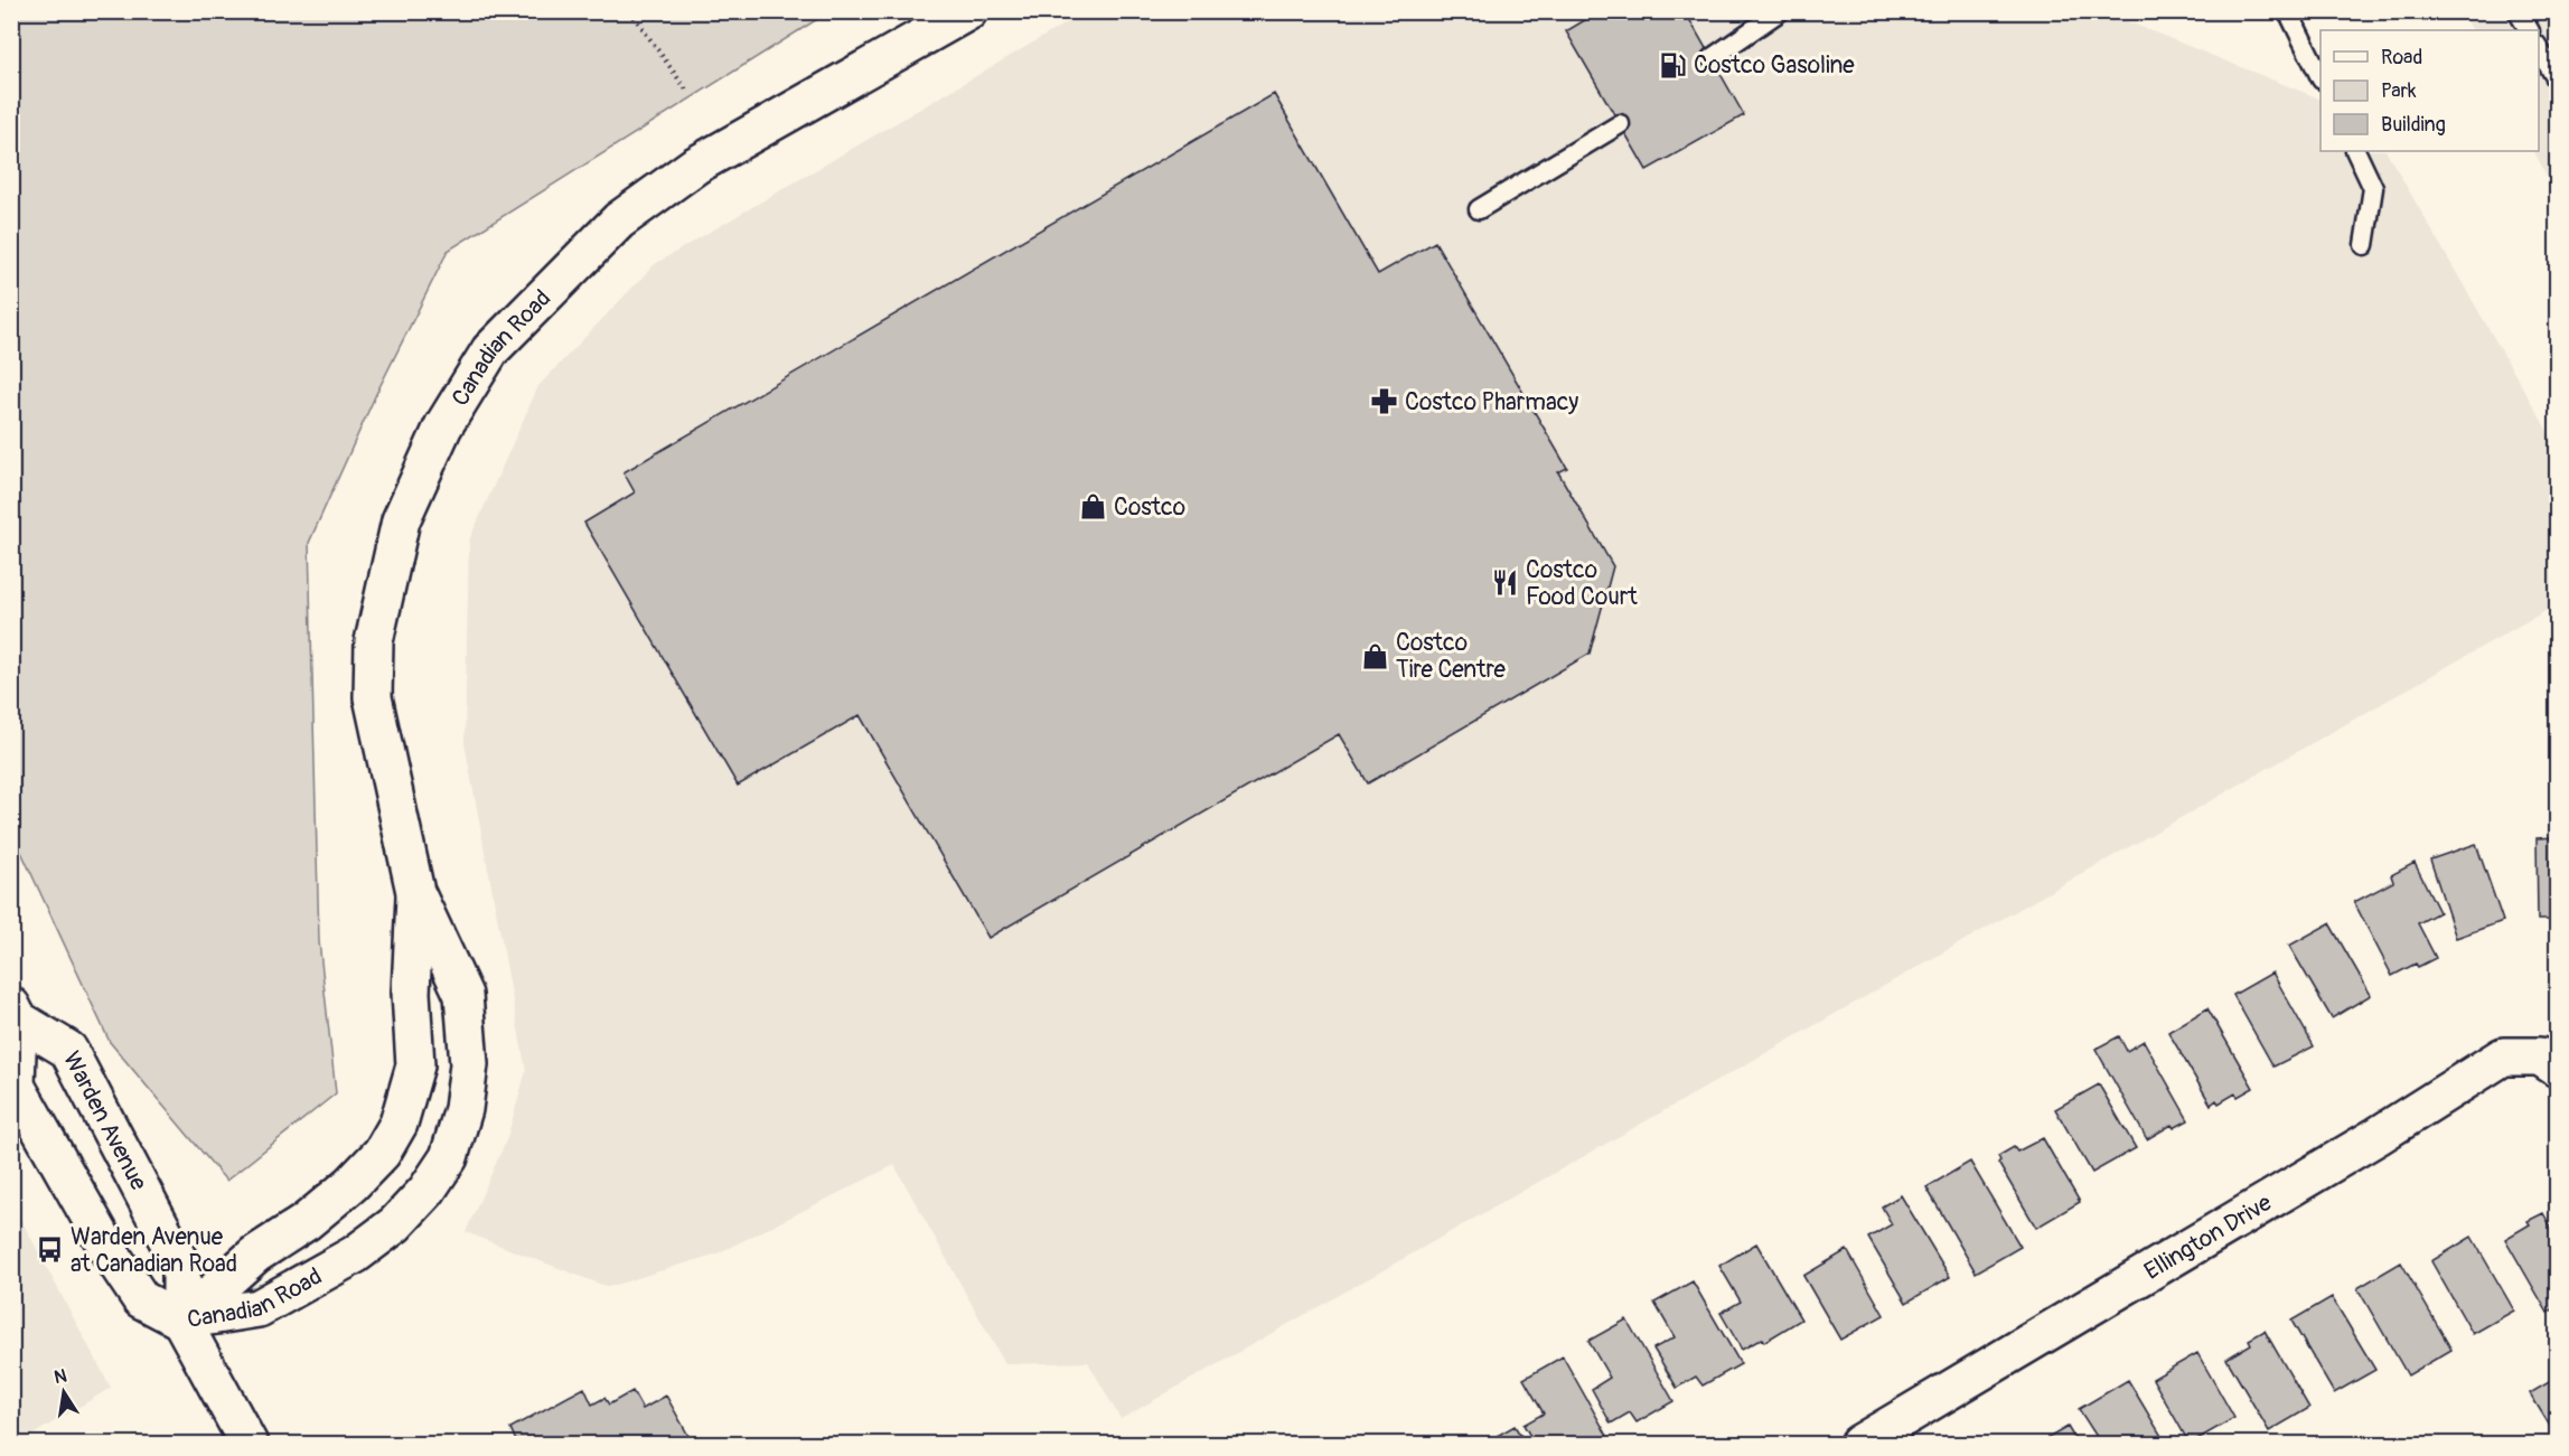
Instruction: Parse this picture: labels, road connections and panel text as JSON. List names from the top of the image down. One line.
{"streets":{"street":["Canadian Road","Warden Avenue","Ellington Drive"]},"crossings":[["Canadian Road","Warden Avenue"]],"places":{"fuel station":["Costco Gasoline"],"pharmacy":["Costco Pharmacy"],"shop":["Costco","Costco Tire Centre"],"restaurant":["Costco Food Court"],"bus stop":["Warden Avenue at Canadian Road"]},"legend":["Road","Park","Building"],"north":"top"}
